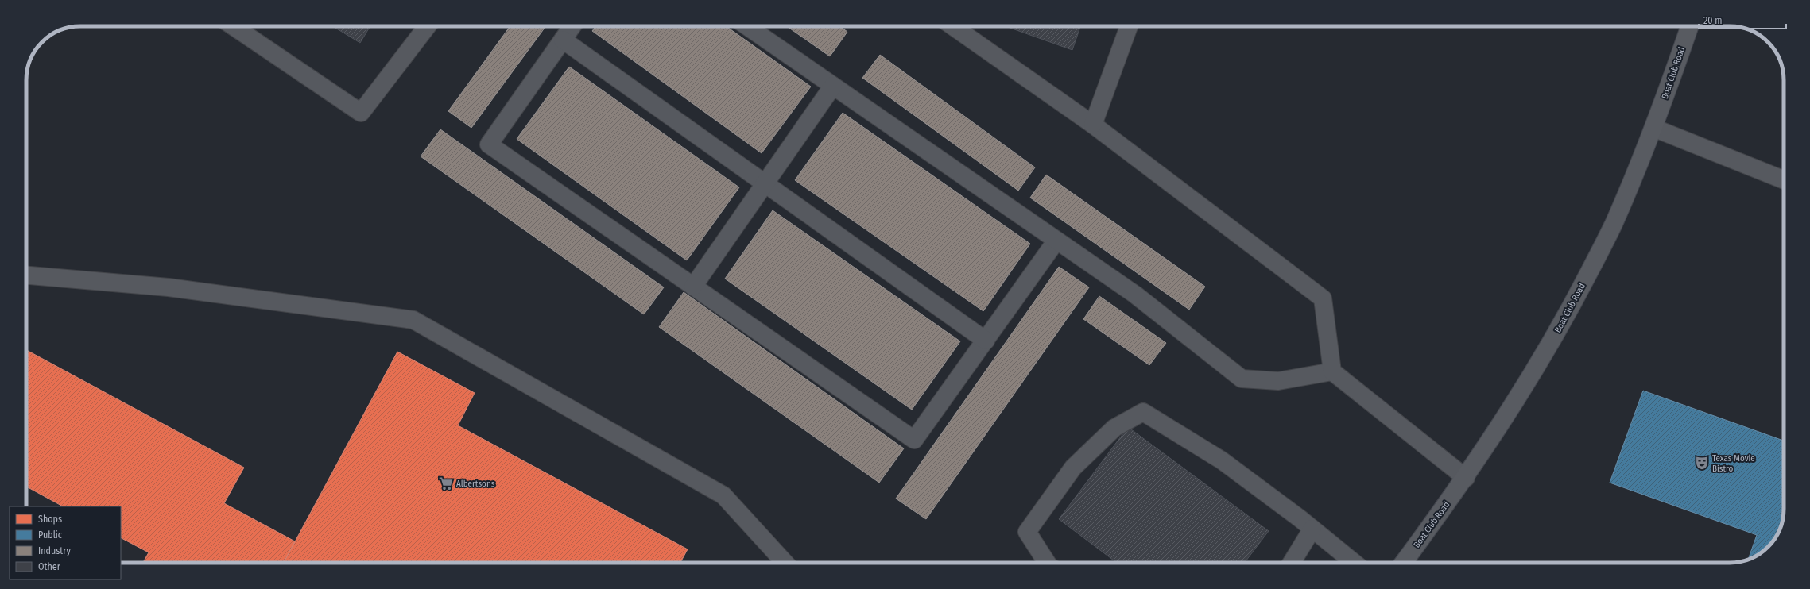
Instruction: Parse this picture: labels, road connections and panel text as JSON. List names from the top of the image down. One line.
{"streets":{"main road":["Boat Club Road"]},"places":{"theatre":["Texas Movie Bistro"],"supermarket":["Albertsons"]},"legend":["Shops","Public","Industry","Other"],"scale_bar":"20 m"}
